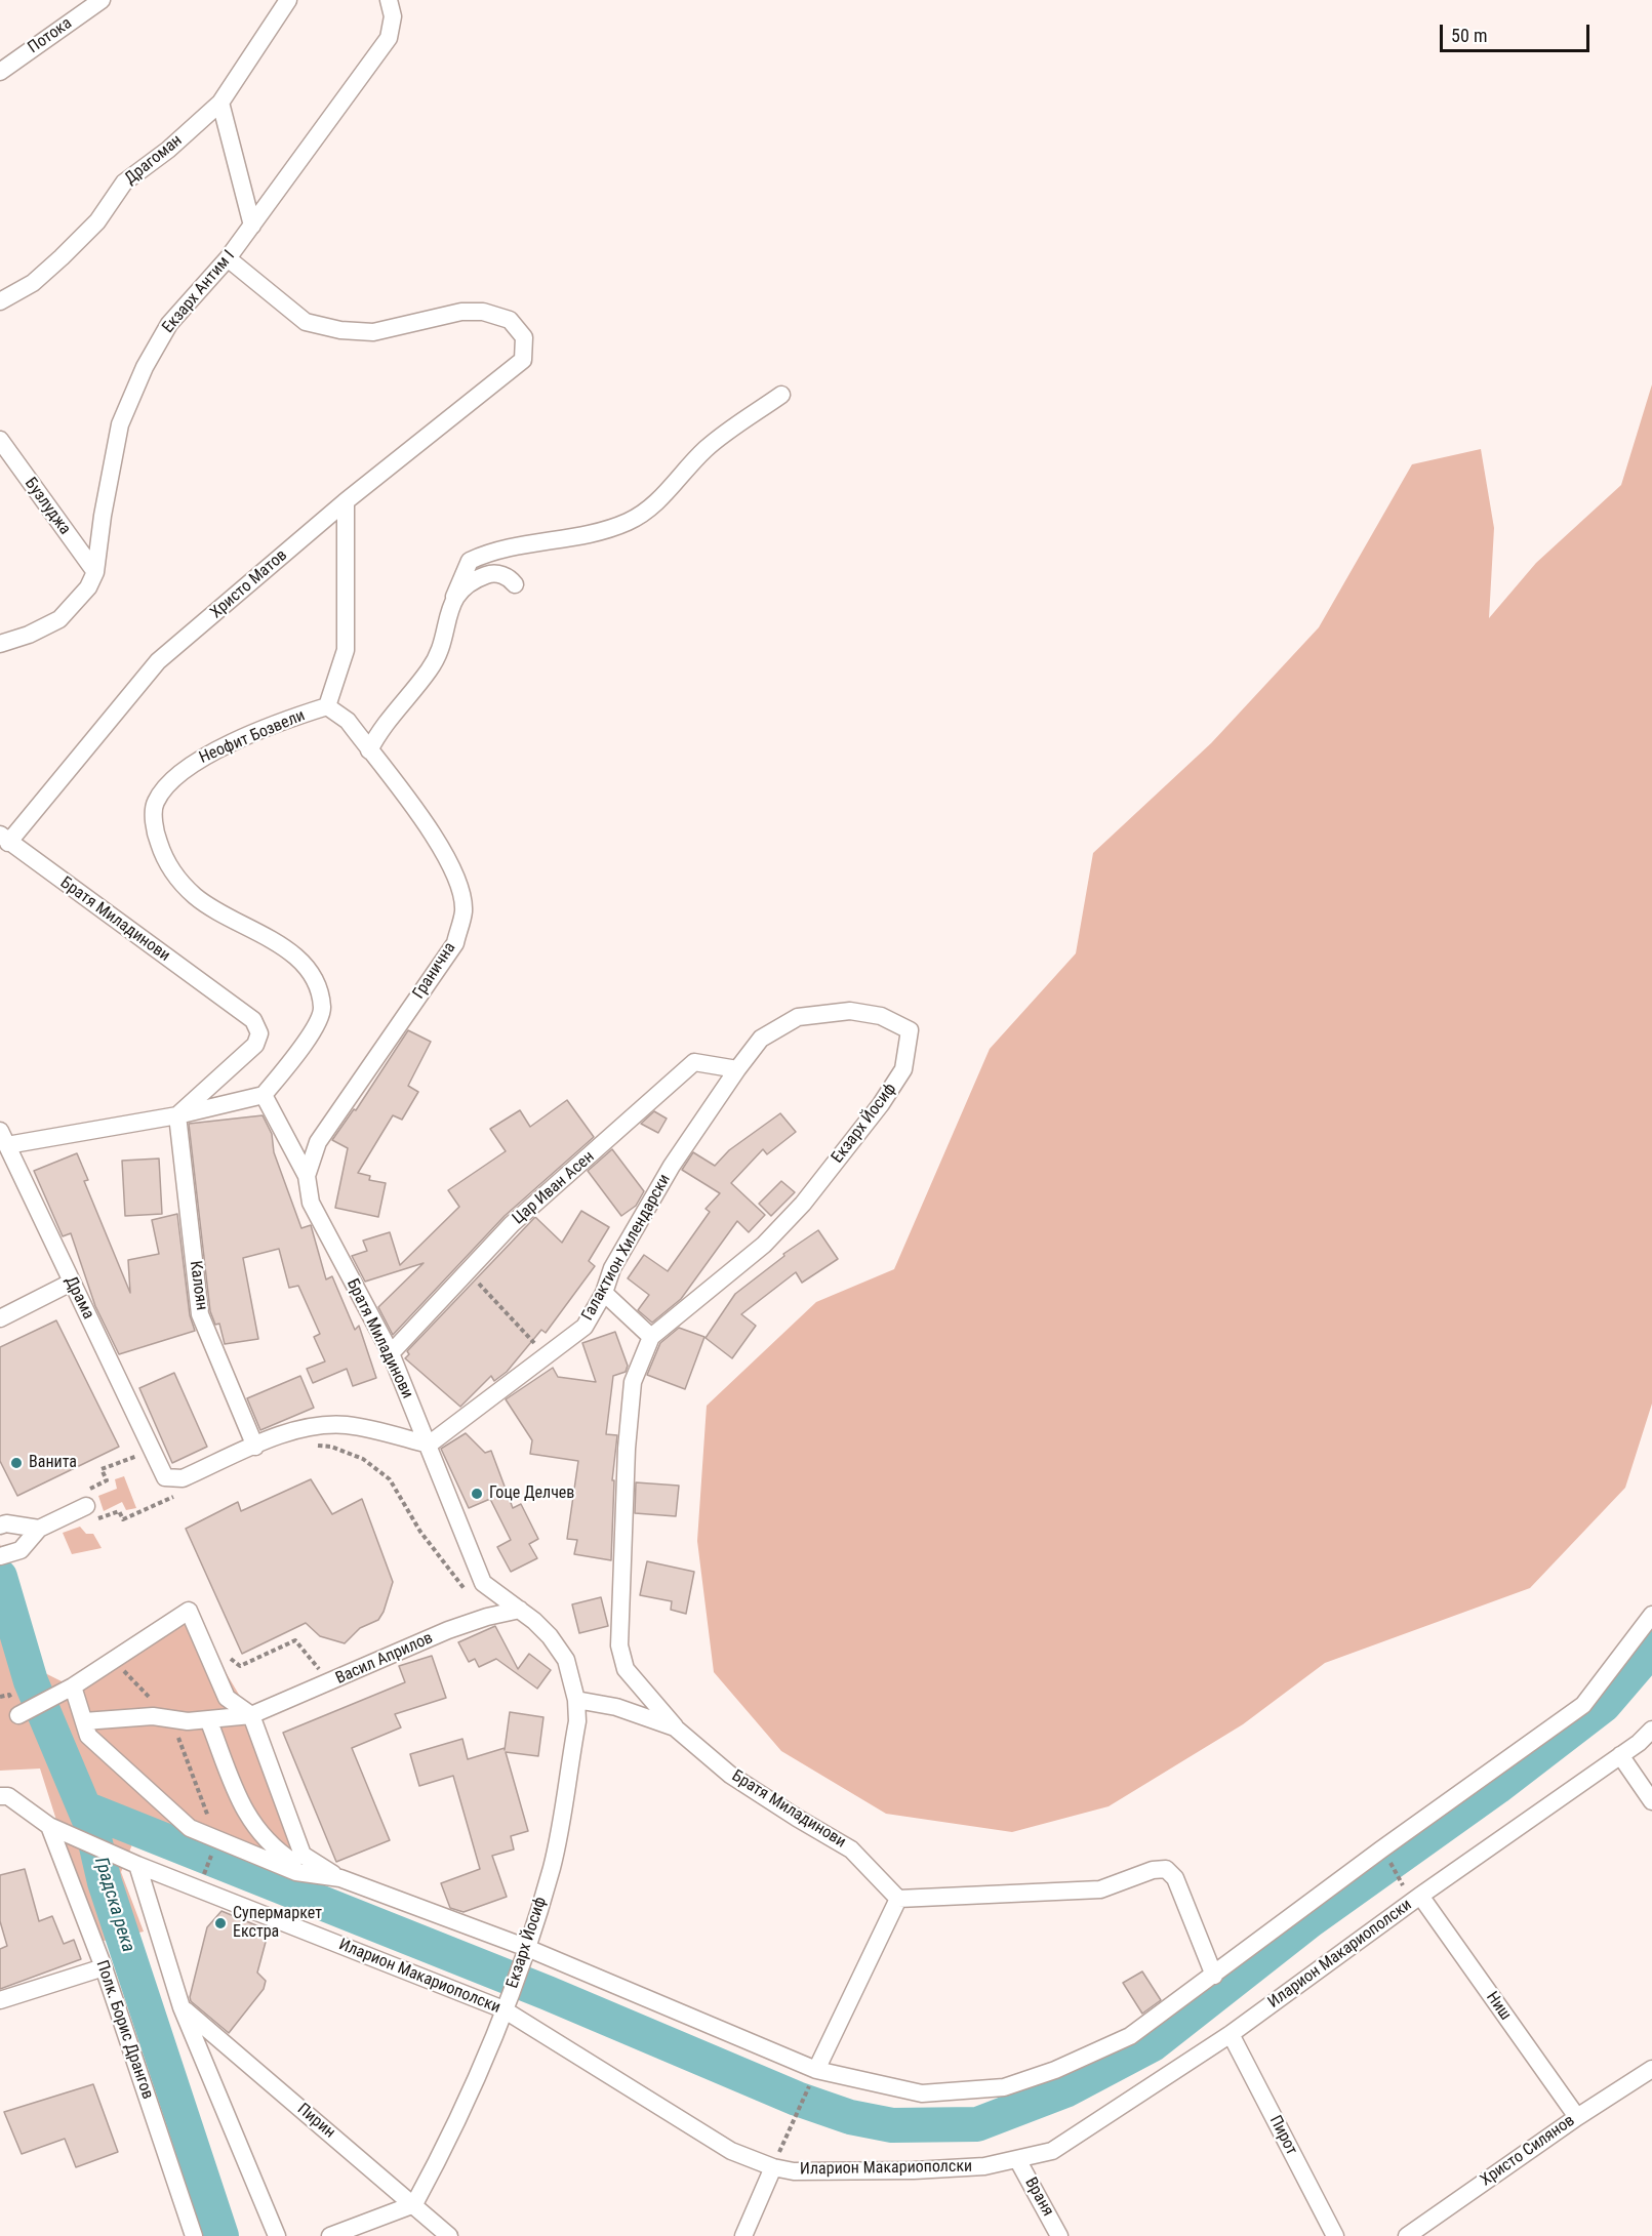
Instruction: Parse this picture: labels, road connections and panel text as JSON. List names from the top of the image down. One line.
{"streets":{"street":["Потока","Драгоман","Екзарх Антим I","Бузлуджа","Христо Матов","Неофит Бозвели","Братя Миладинови","Гранична","Екзарх Йосиф","Цар Иван Асен","Галактион Хилендарски","Калоян","Драма","Васил Априлов","Иларион Макариополски","Ниш","Полк. Борис Дрангов","Пирин","Пирот","Христо Силянов","Враня"]},"crossings":[["Екзарх Антим I","Бузлуджа"],["Екзарх Антим I","Христо Матов"],["Христо Матов","Неофит Бозвели"],["Христо Матов","Братя Миладинови"],["Неофит Бозвели","Братя Миладинови"],["Неофит Бозвели","Гранична"],["Братя Миладинови","Гранична"],["Братя Миладинови","Екзарх Йосиф"],["Братя Миладинови","Цар Иван Асен"],["Братя Миладинови","Галактион Хилендарски"],["Братя Миладинови","Калоян"],["Братя Миладинови","Васил Априлов"],["Екзарх Йосиф","Цар Иван Асен"],["Екзарх Йосиф","Галактион Хилендарски"],["Екзарх Йосиф","Иларион Макариополски"],["Екзарх Йосиф","Пирин"],["Цар Иван Асен","Галактион Хилендарски"],["Иларион Макариополски","Ниш"],["Иларион Макариополски","Полк. Борис Дрангов"],["Иларион Макариополски","Пирот"],["Иларион Макариополски","Враня"],["Ниш","Христо Силянов"]],"water":["Градска река"],"places":["Ванита","Гоце Делчев","Супермаркет Екстра"],"scale_bar":"50 m"}
